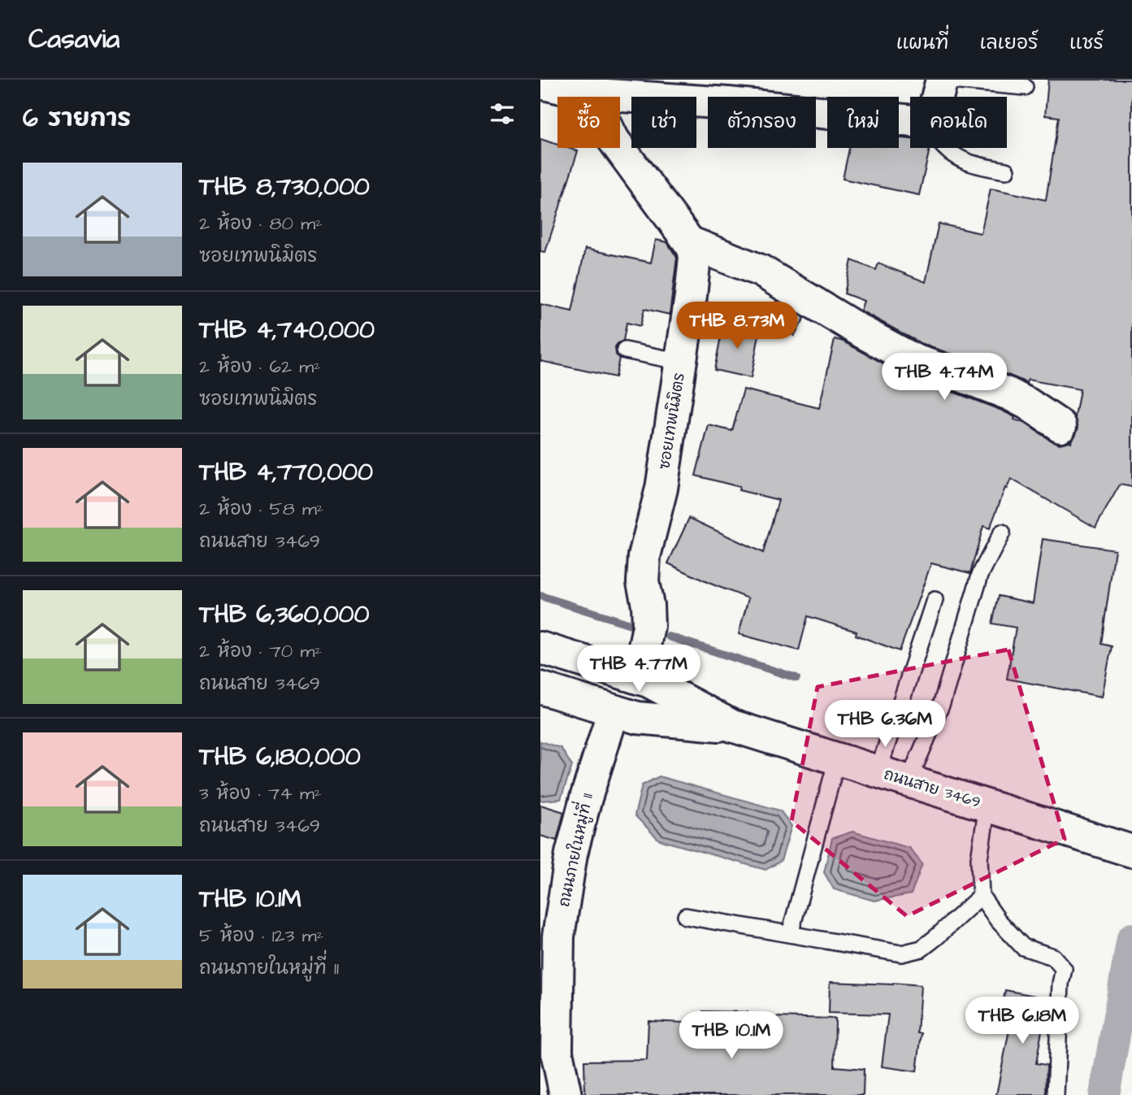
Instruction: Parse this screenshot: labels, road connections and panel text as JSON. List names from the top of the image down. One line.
{"streets":{"street":["ซอยเทพนิมิตร","ถนนสาย 3469","ถนนภายในหมู่ที่ 11"]},"crossings":[["ซอยเทพนิมิตร","ถนนสาย 3469"],["ถนนสาย 3469","ถนนภายในหมู่ที่ 11"]],"page":{"header":"Casavia","nav":["แผนที่","เลเยอร์","แชร์"],"heading":"6 รายการ","chip":["ซื้อ","เช่า","ตัวกรอง","ใหม่","คอนโด"],"list":[{"name":"THB 8,730,000","note":"2 ห้อง · 80 m² · ซอยเทพนิมิตร"},{"name":"THB 4,740,000","note":"2 ห้อง · 62 m² · ซอยเทพนิมิตร"},{"name":"THB 4,770,000","note":"2 ห้อง · 58 m² · ถนนสาย 3469"},{"name":"THB 6,360,000","note":"2 ห้อง · 70 m² · ถนนสาย 3469"},{"name":"THB 6,180,000","note":"3 ห้อง · 74 m² · ถนนสาย 3469"},{"name":"THB 10.1M","note":"5 ห้อง · 123 m² · ถนนภายในหมู่ที่ 11"}],"price":["THB 8.73M","THB 4.74M","THB 4.77M","THB 6.36M","THB 6.18M","THB 10.1M"]}}
